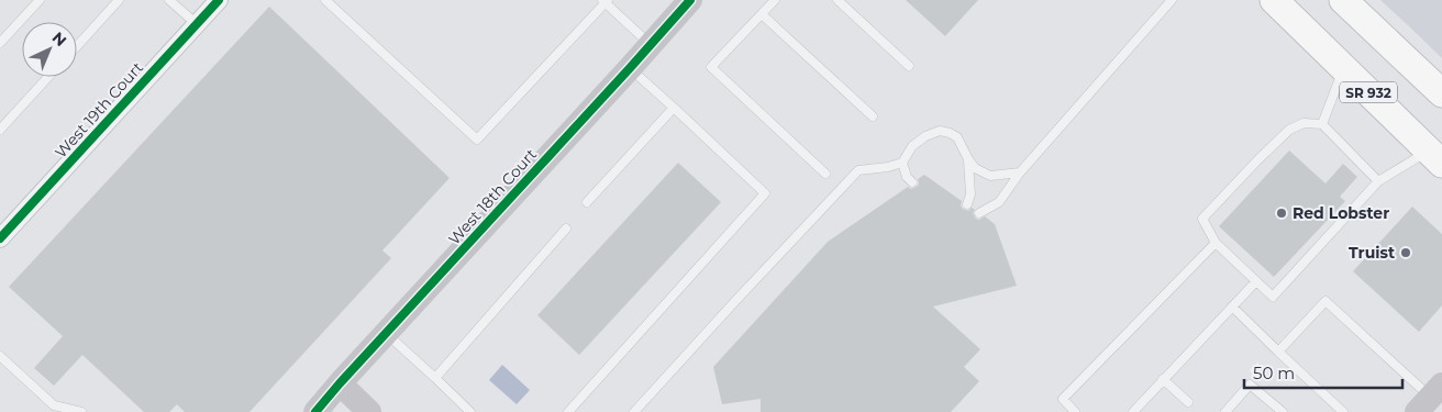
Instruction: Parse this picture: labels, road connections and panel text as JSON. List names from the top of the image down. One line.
{"streets":{"main road":["SR 932"],"street":["West 19th Court","West 18th Court"]},"places":["Red Lobster","Truist"],"scale_bar":"50 m","north":"top right"}
